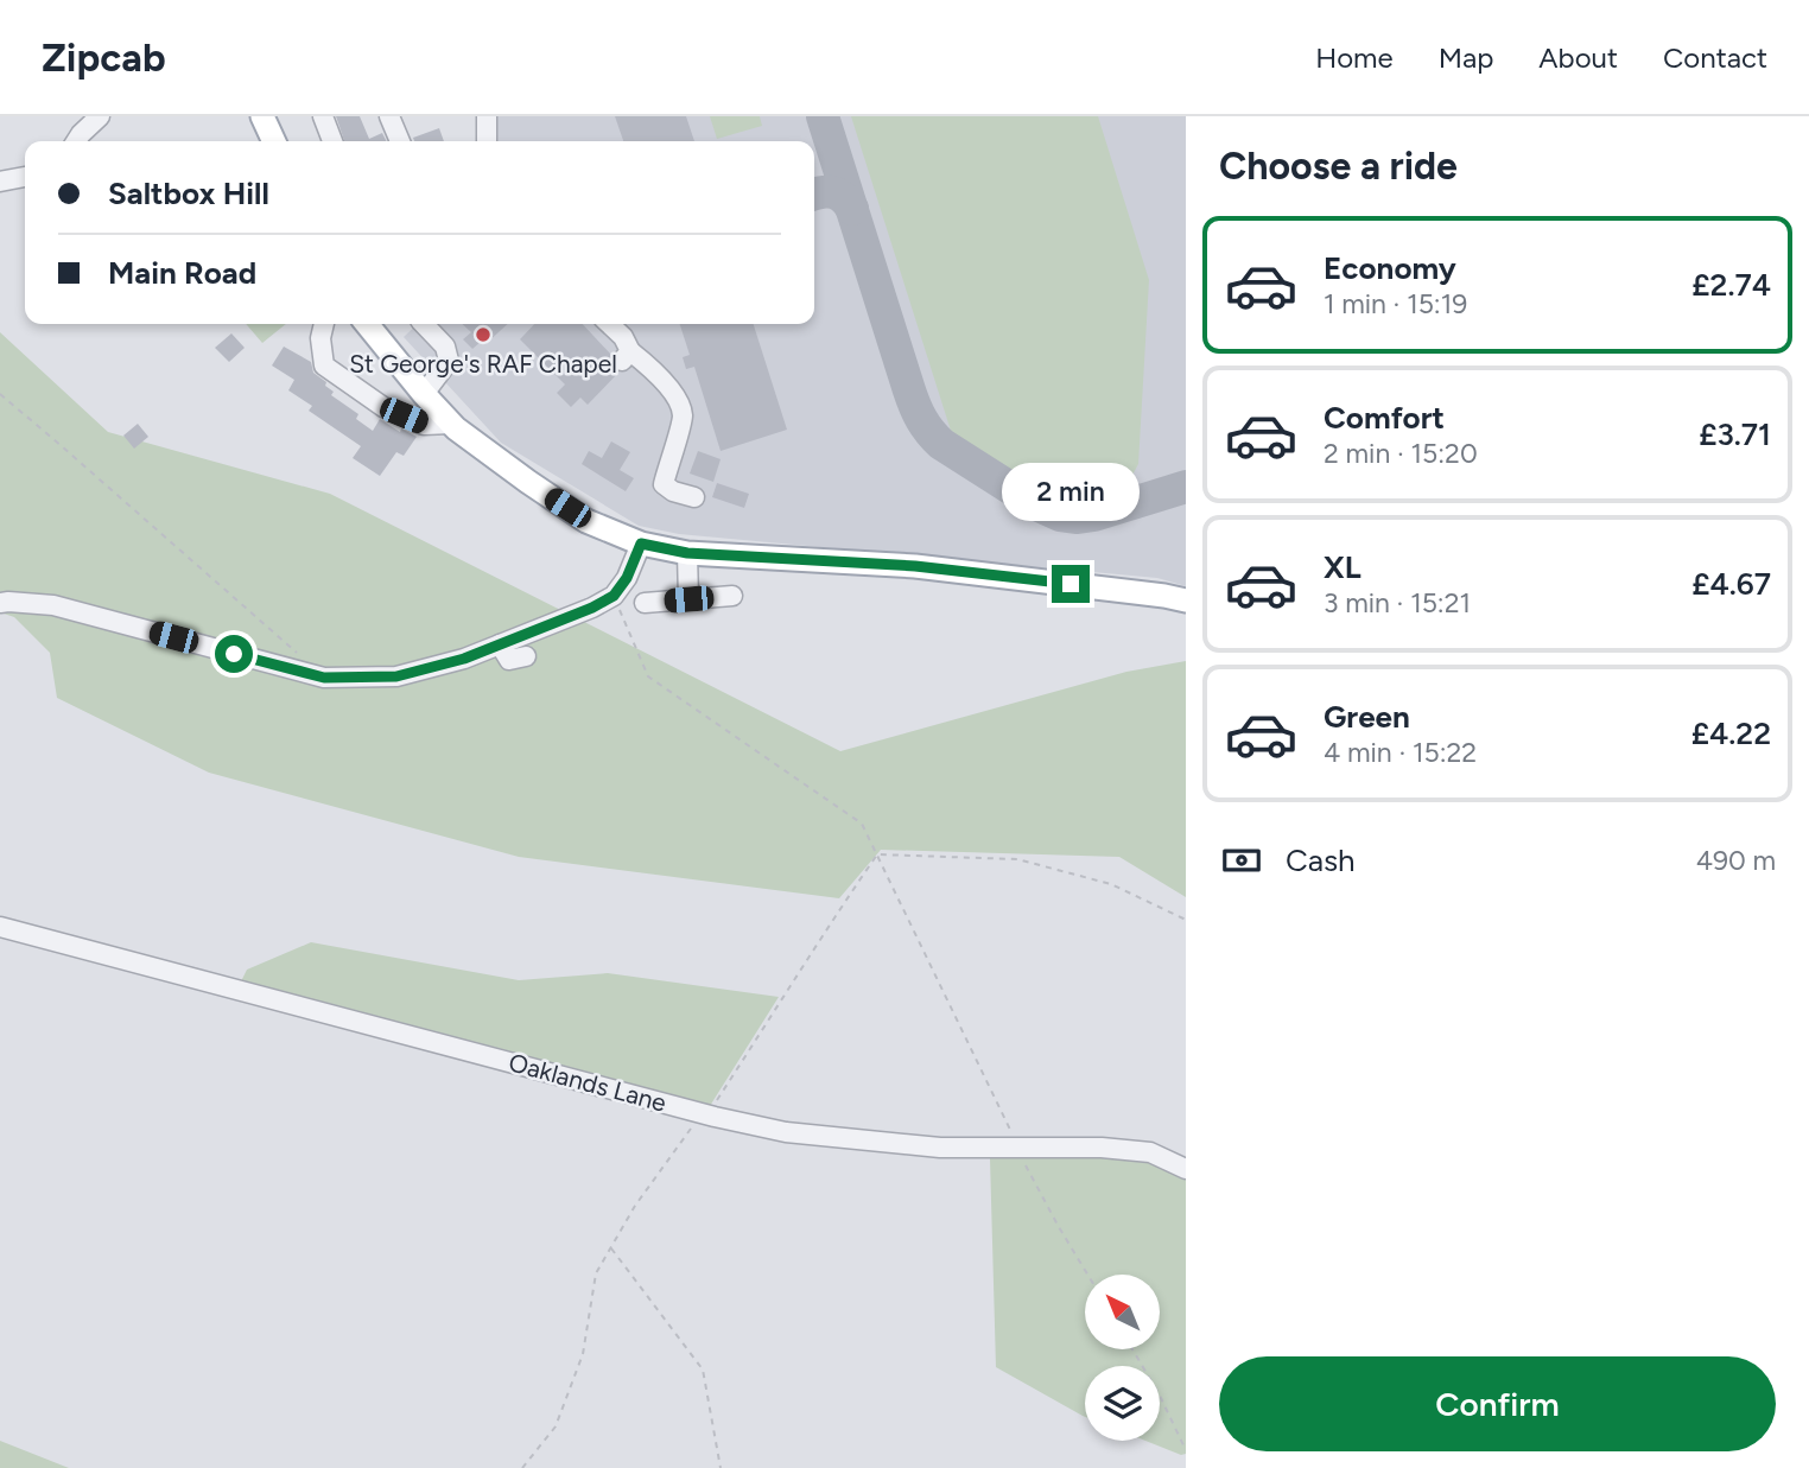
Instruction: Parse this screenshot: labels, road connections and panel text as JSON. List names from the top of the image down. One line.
{"streets":{"street":["Oaklands Lane"]},"places":["St George's RAF Chapel"],"north":"top left","page":{"header":"Zipcab","nav":["Home","Map","About","Contact"],"heading":"Choose a ride","banner":["Saltbox Hill","Main Road"],"list":[{"name":"Economy","note":"1 min · 15:19","value":"£2.74"},{"name":"Comfort","note":"2 min · 15:20","value":"£3.71"},{"name":"XL","note":"3 min · 15:21","value":"£4.67"},{"name":"Green","note":"4 min · 15:22","value":"£4.22"}],"bubble":"2 min","pay":["Cash","490 m"],"buttons":"Confirm"}}
